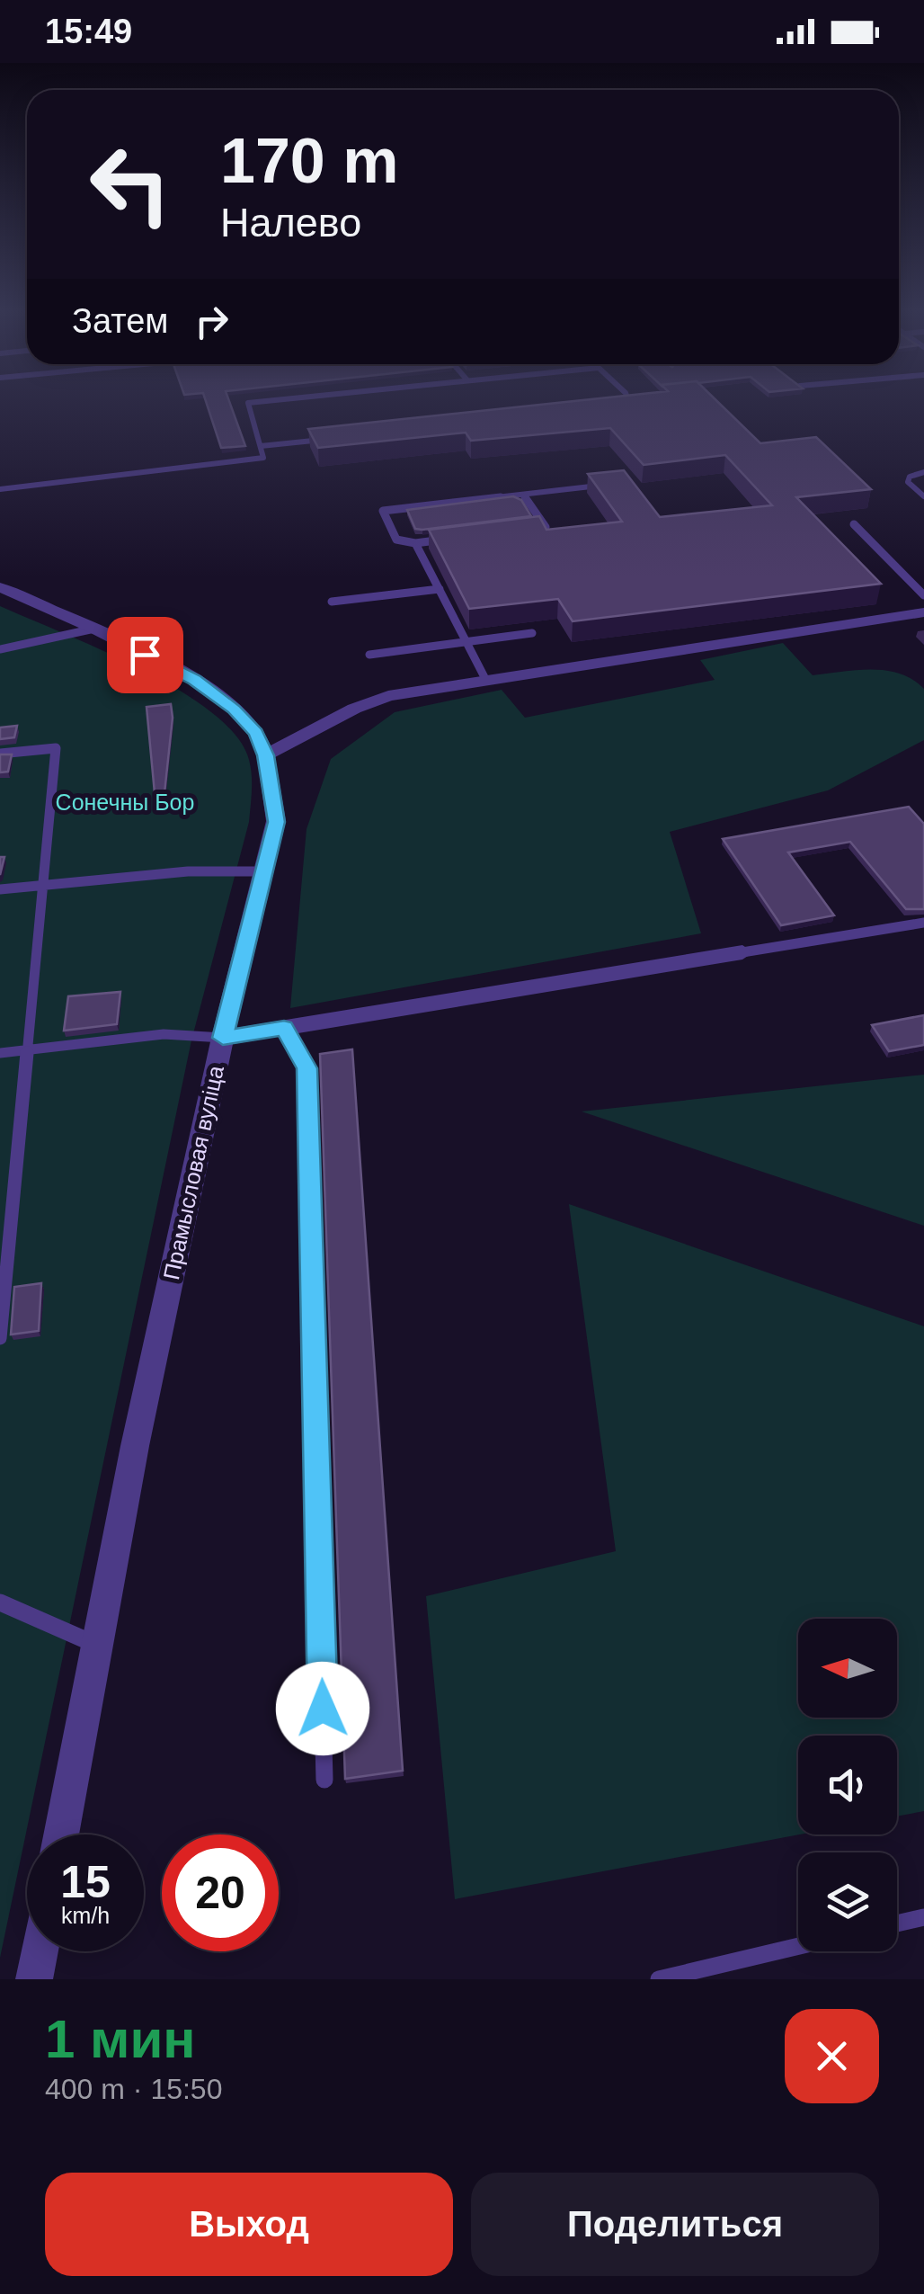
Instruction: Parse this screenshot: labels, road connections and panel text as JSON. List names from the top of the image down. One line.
{"streets":{"street":["Прамысловая вуліца"]},"parks":["Сонечны Бор"],"north":"left","page":{"status":"15:49","turn":["170 m","Налево"],"then":"Затем","speed":"15 km/h","limit":"20","heading":["1 мин","400 m · 15:50"],"buttons":["Выход","Поделиться"]}}
